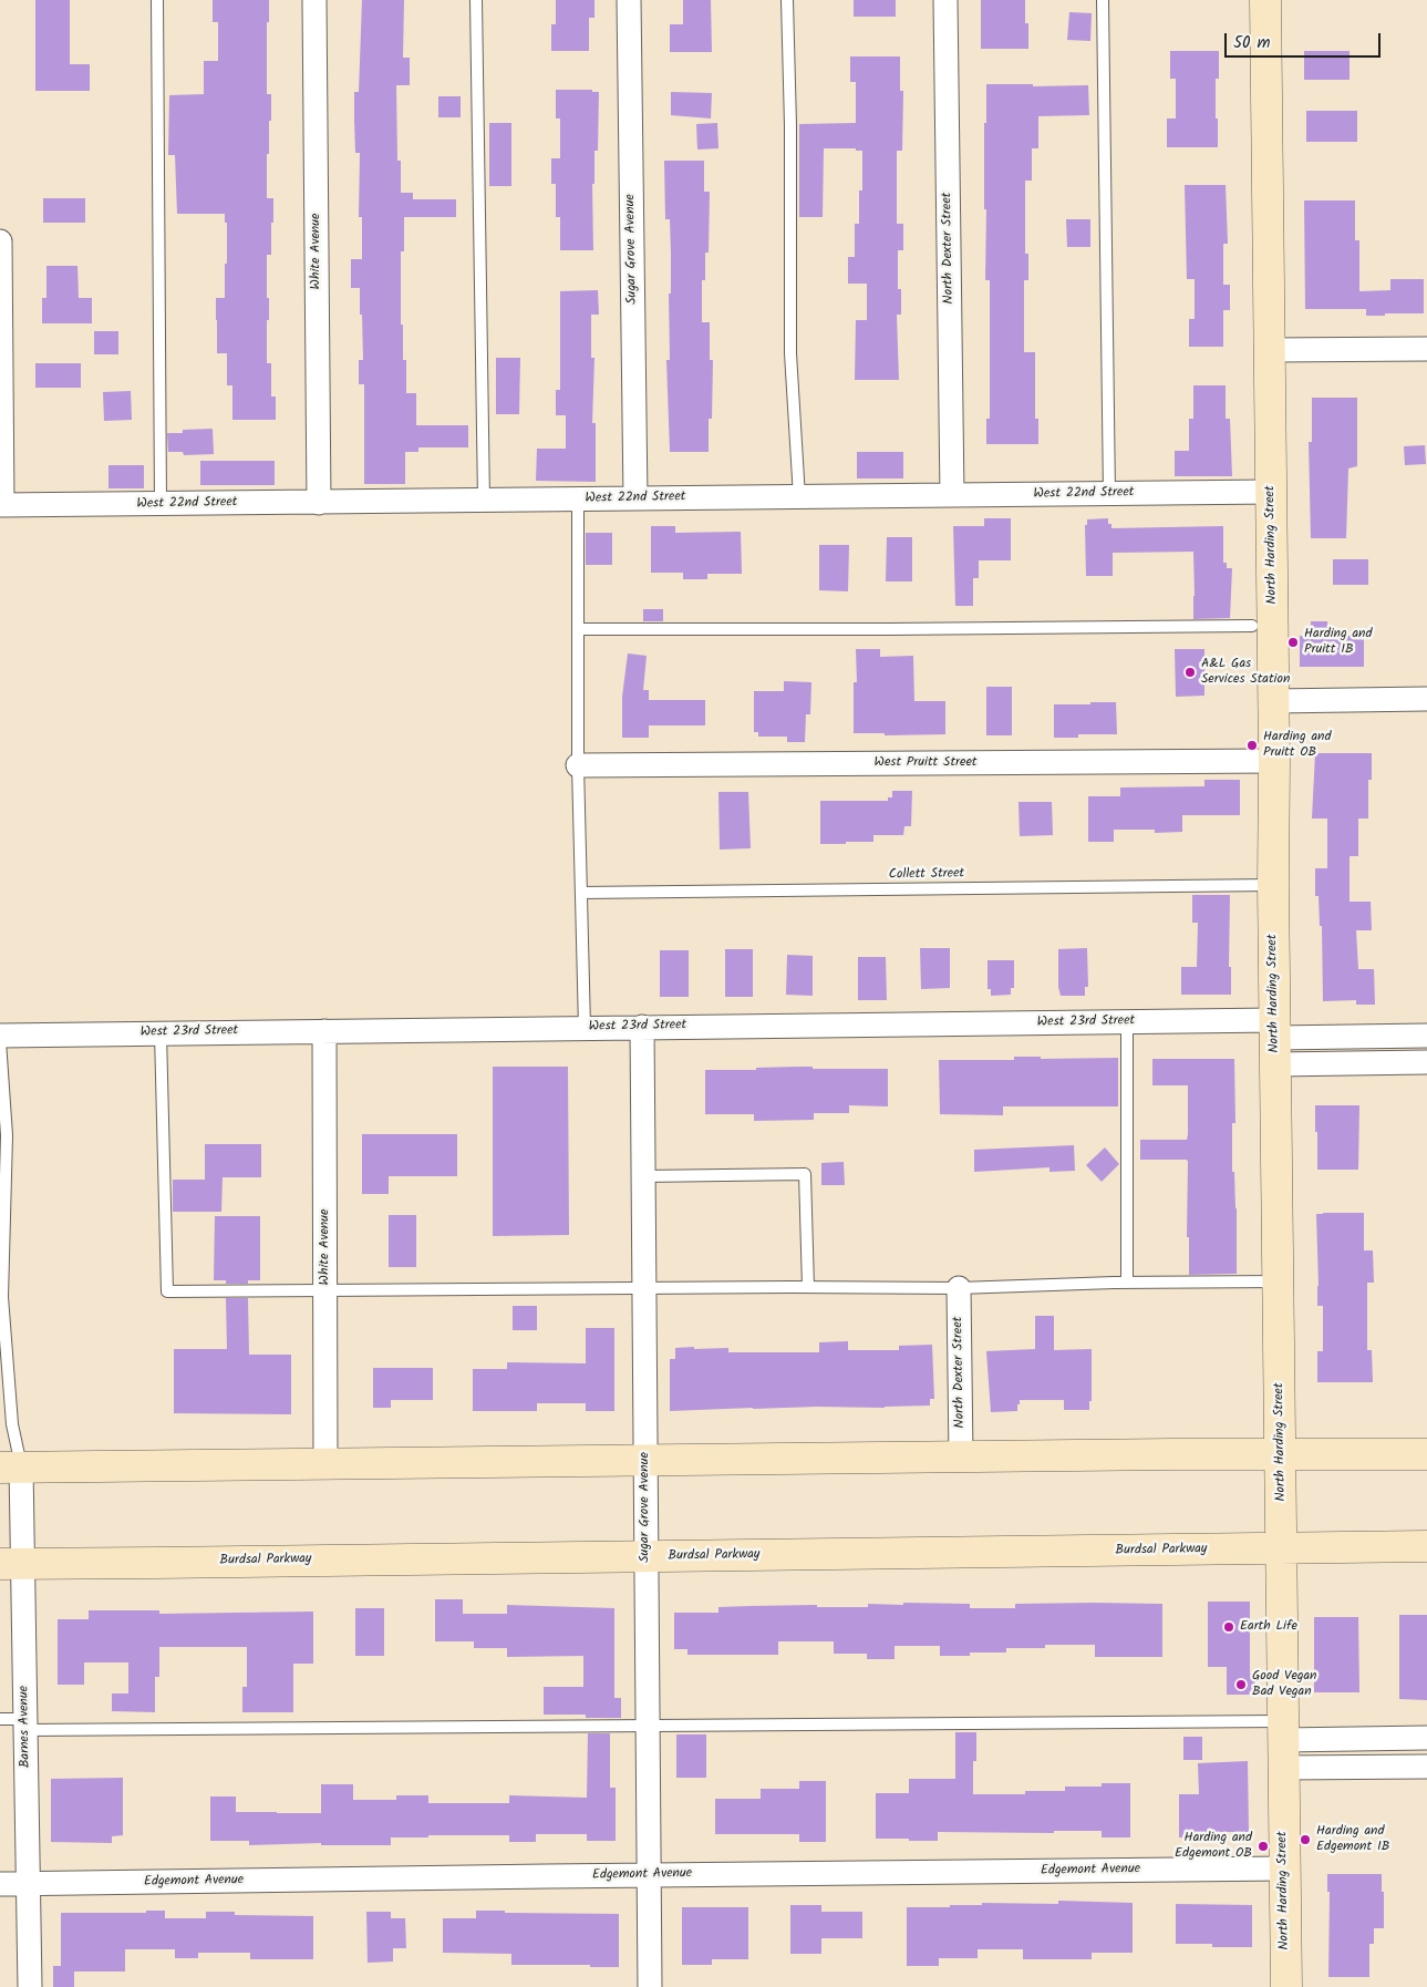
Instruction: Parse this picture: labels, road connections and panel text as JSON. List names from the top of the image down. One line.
{"streets":{"street":["North Dexter Street","Sugar Grove Avenue","White Avenue","West 22nd Street","North Harding Street","West Pruitt Street","West 23rd Street","Burdsal Parkway","Barnes Avenue","Edgemont Avenue"],"lane":["Collett Street"]},"crossings":[["North Dexter Street","West 22nd Street"],["Sugar Grove Avenue","West 22nd Street"],["Sugar Grove Avenue","West 23rd Street"],["Sugar Grove Avenue","Burdsal Parkway"],["Sugar Grove Avenue","Edgemont Avenue"],["White Avenue","West 22nd Street"],["White Avenue","West 23rd Street"],["West 22nd Street","North Harding Street"],["North Harding Street","West Pruitt Street"],["North Harding Street","Collett Street"],["North Harding Street","West 23rd Street"],["North Harding Street","Burdsal Parkway"],["North Harding Street","Edgemont Avenue"],["Burdsal Parkway","Barnes Avenue"],["Barnes Avenue","Edgemont Avenue"]],"places":["Harding and Pruitt IB","A&L Gas Services Station","Harding and Pruitt OB","Earth Life","Good Vegan Bad Vegan","Harding and Edgemont IB","Harding and Edgemont OB"],"scale_bar":"50 m"}
